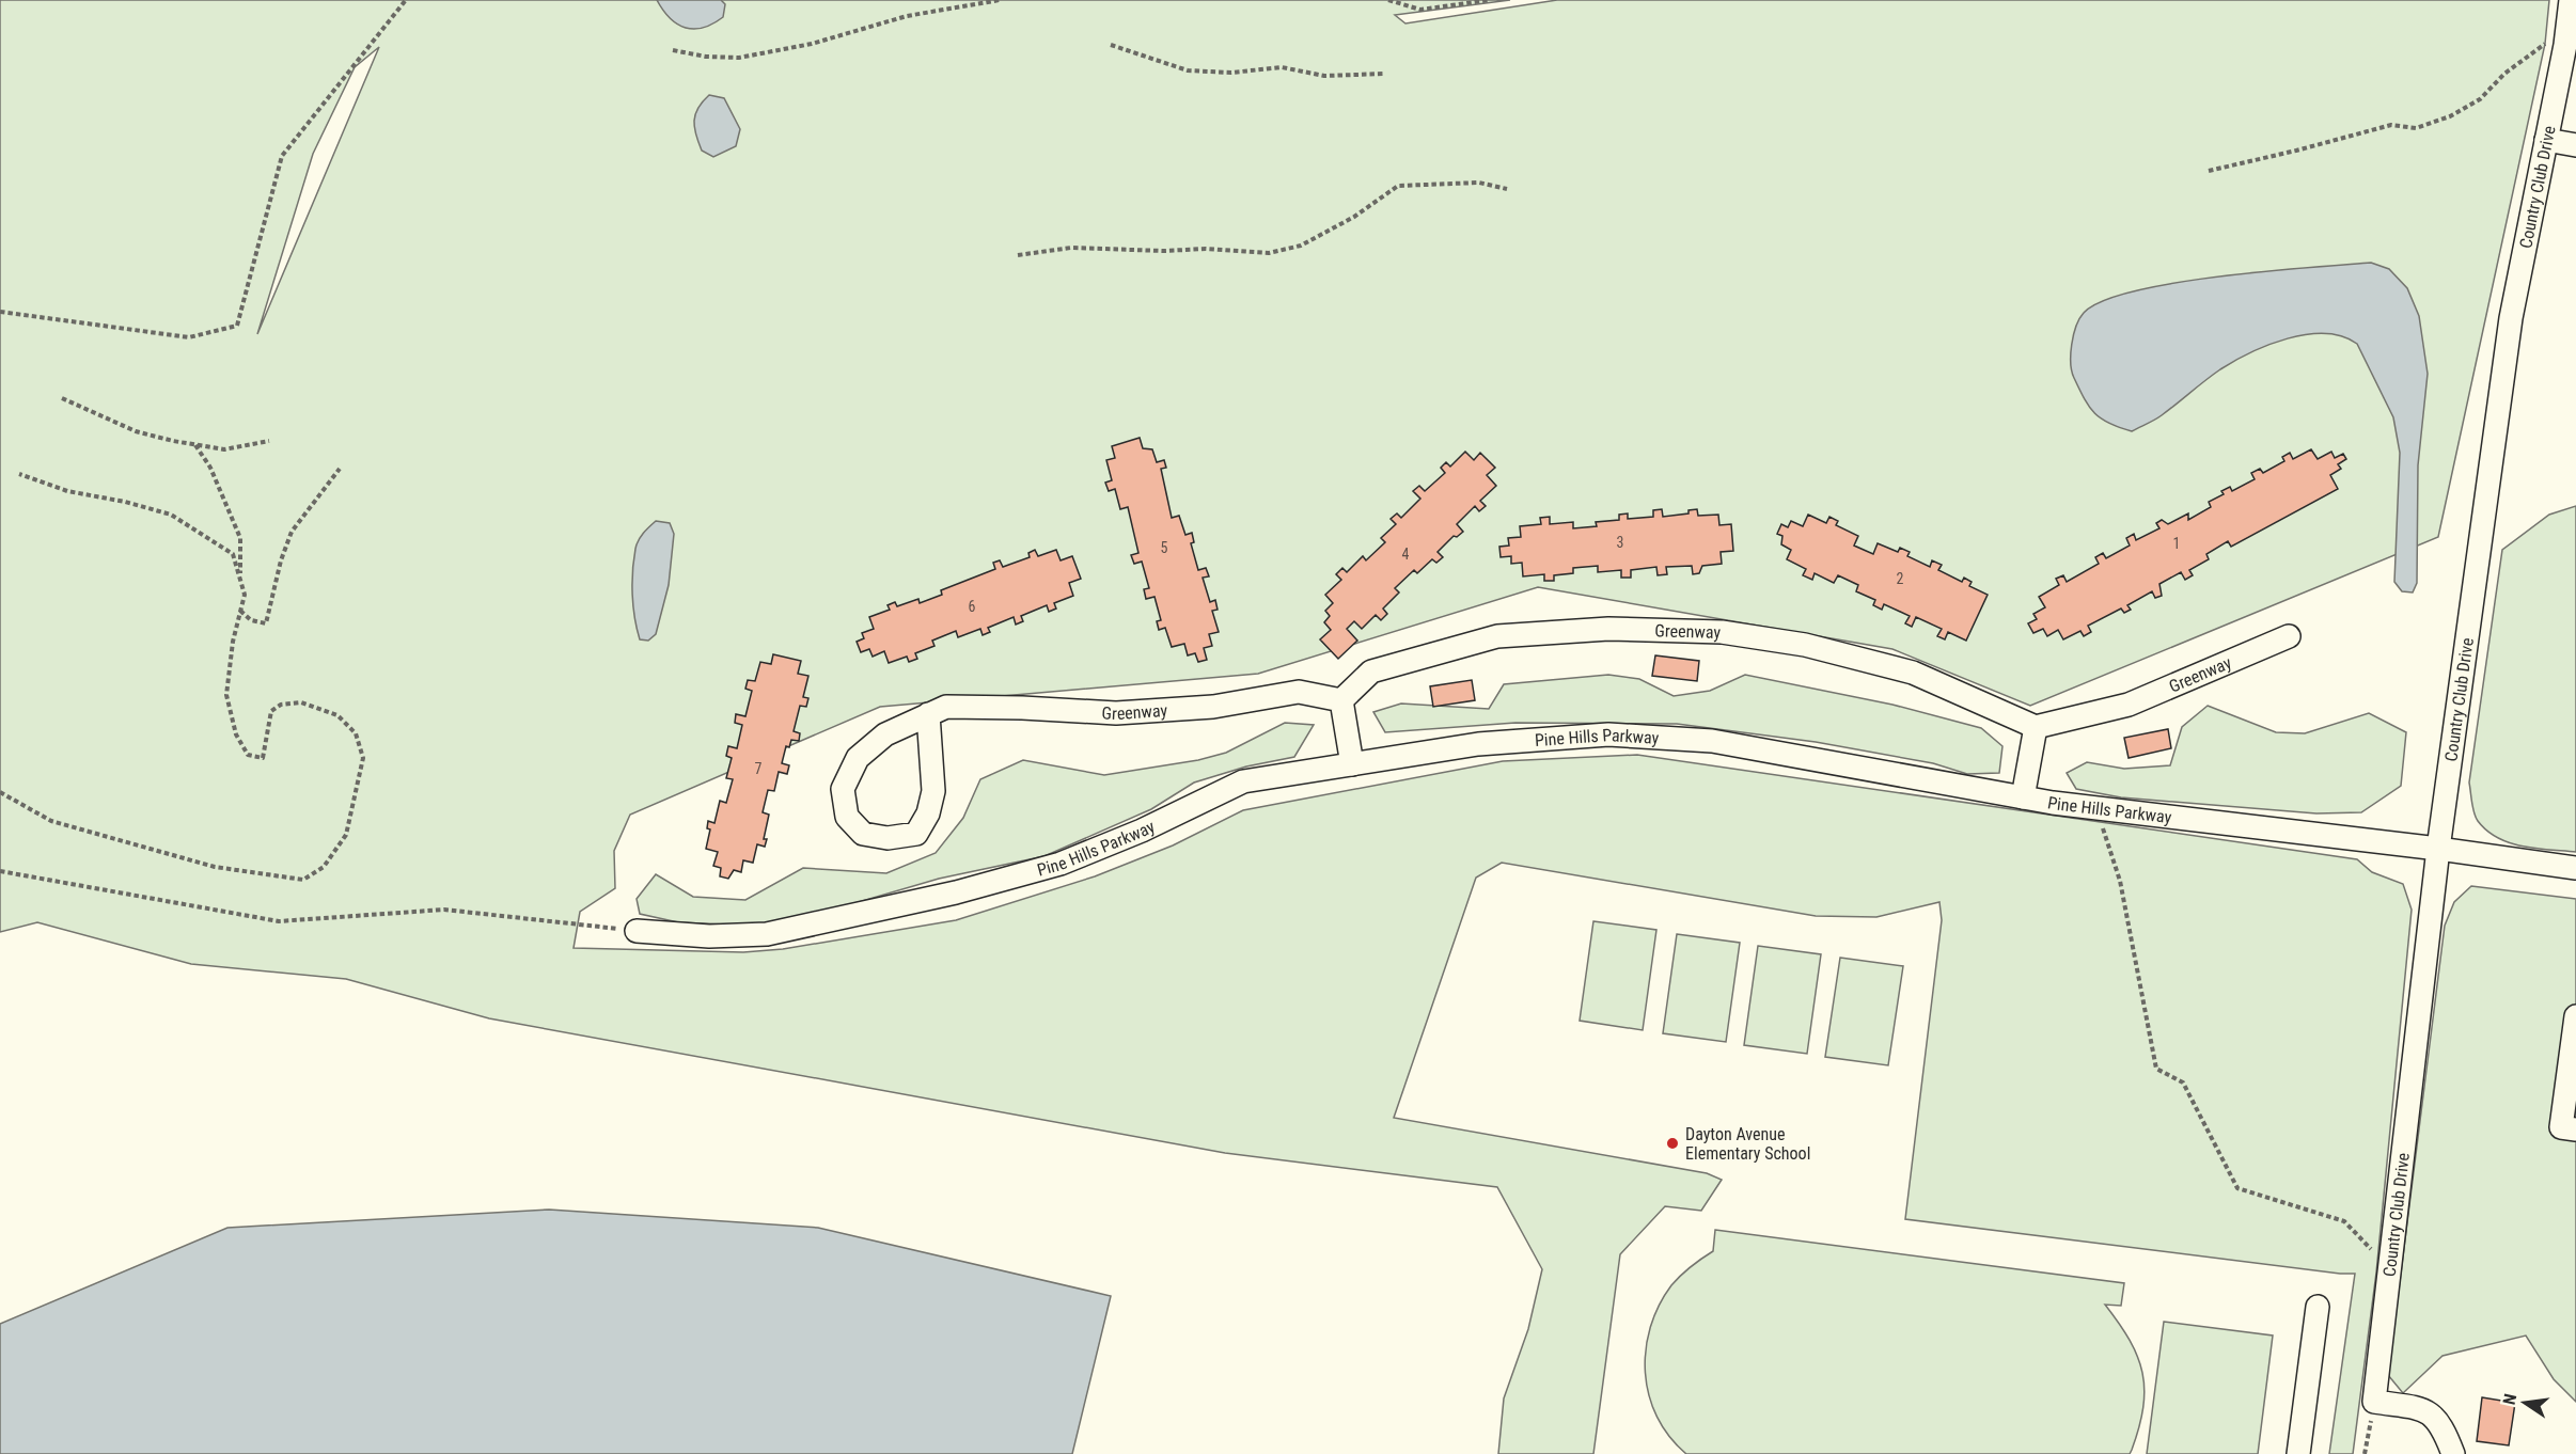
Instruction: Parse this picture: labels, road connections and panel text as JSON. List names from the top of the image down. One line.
{"streets":{"street":["Country Club Drive","Greenway","Pine Hills Parkway"]},"crossings":[["Country Club Drive","Pine Hills Parkway"]],"places":["Dayton Avenue Elementary School"],"house_numbers":["3","1","5","4","2","6","7"],"north":"left"}
